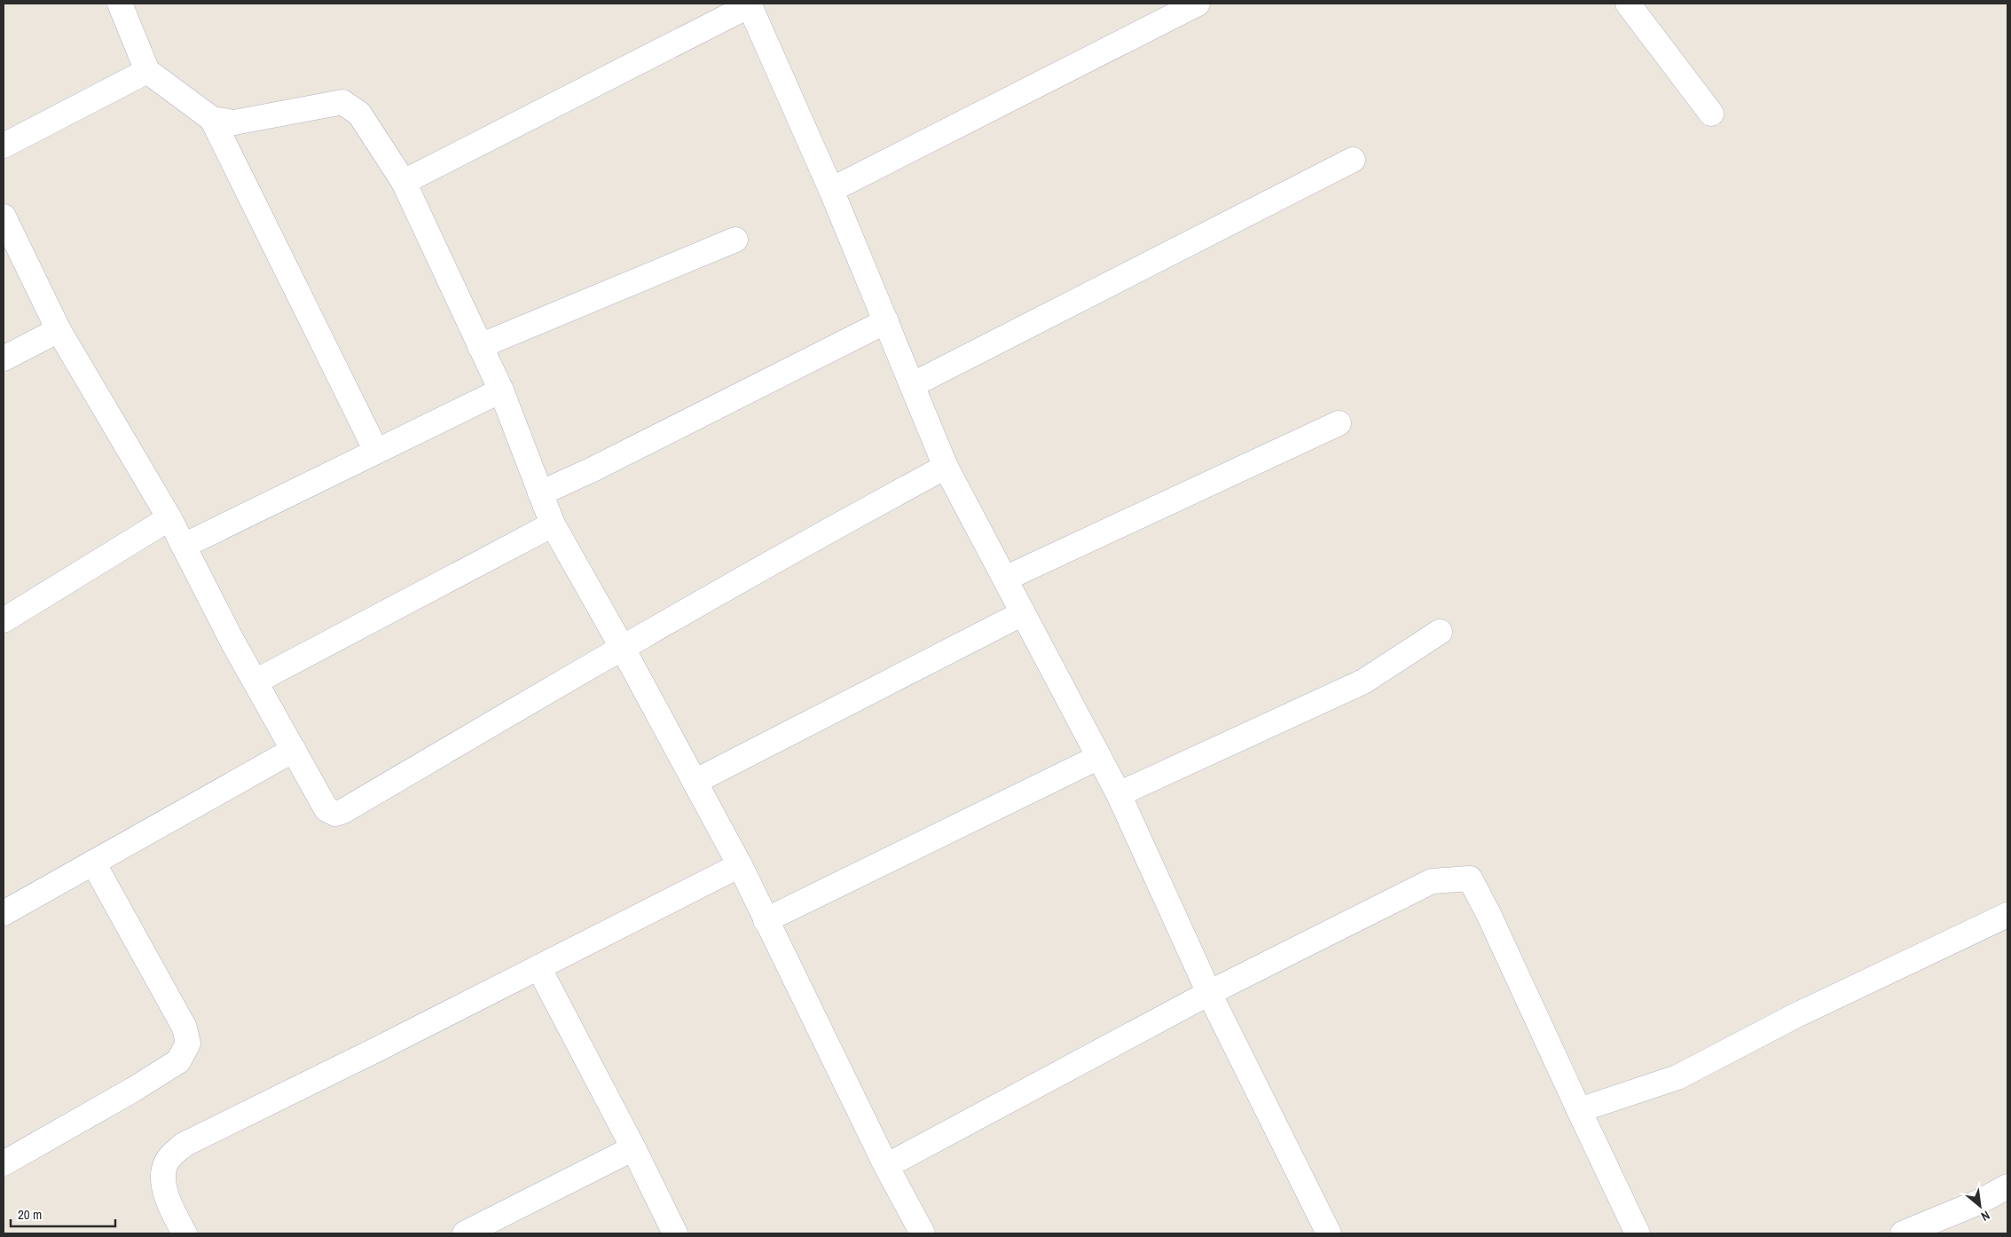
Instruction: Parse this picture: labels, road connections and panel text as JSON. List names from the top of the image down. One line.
{"scale_bar":"20 m","north":"bottom right"}
